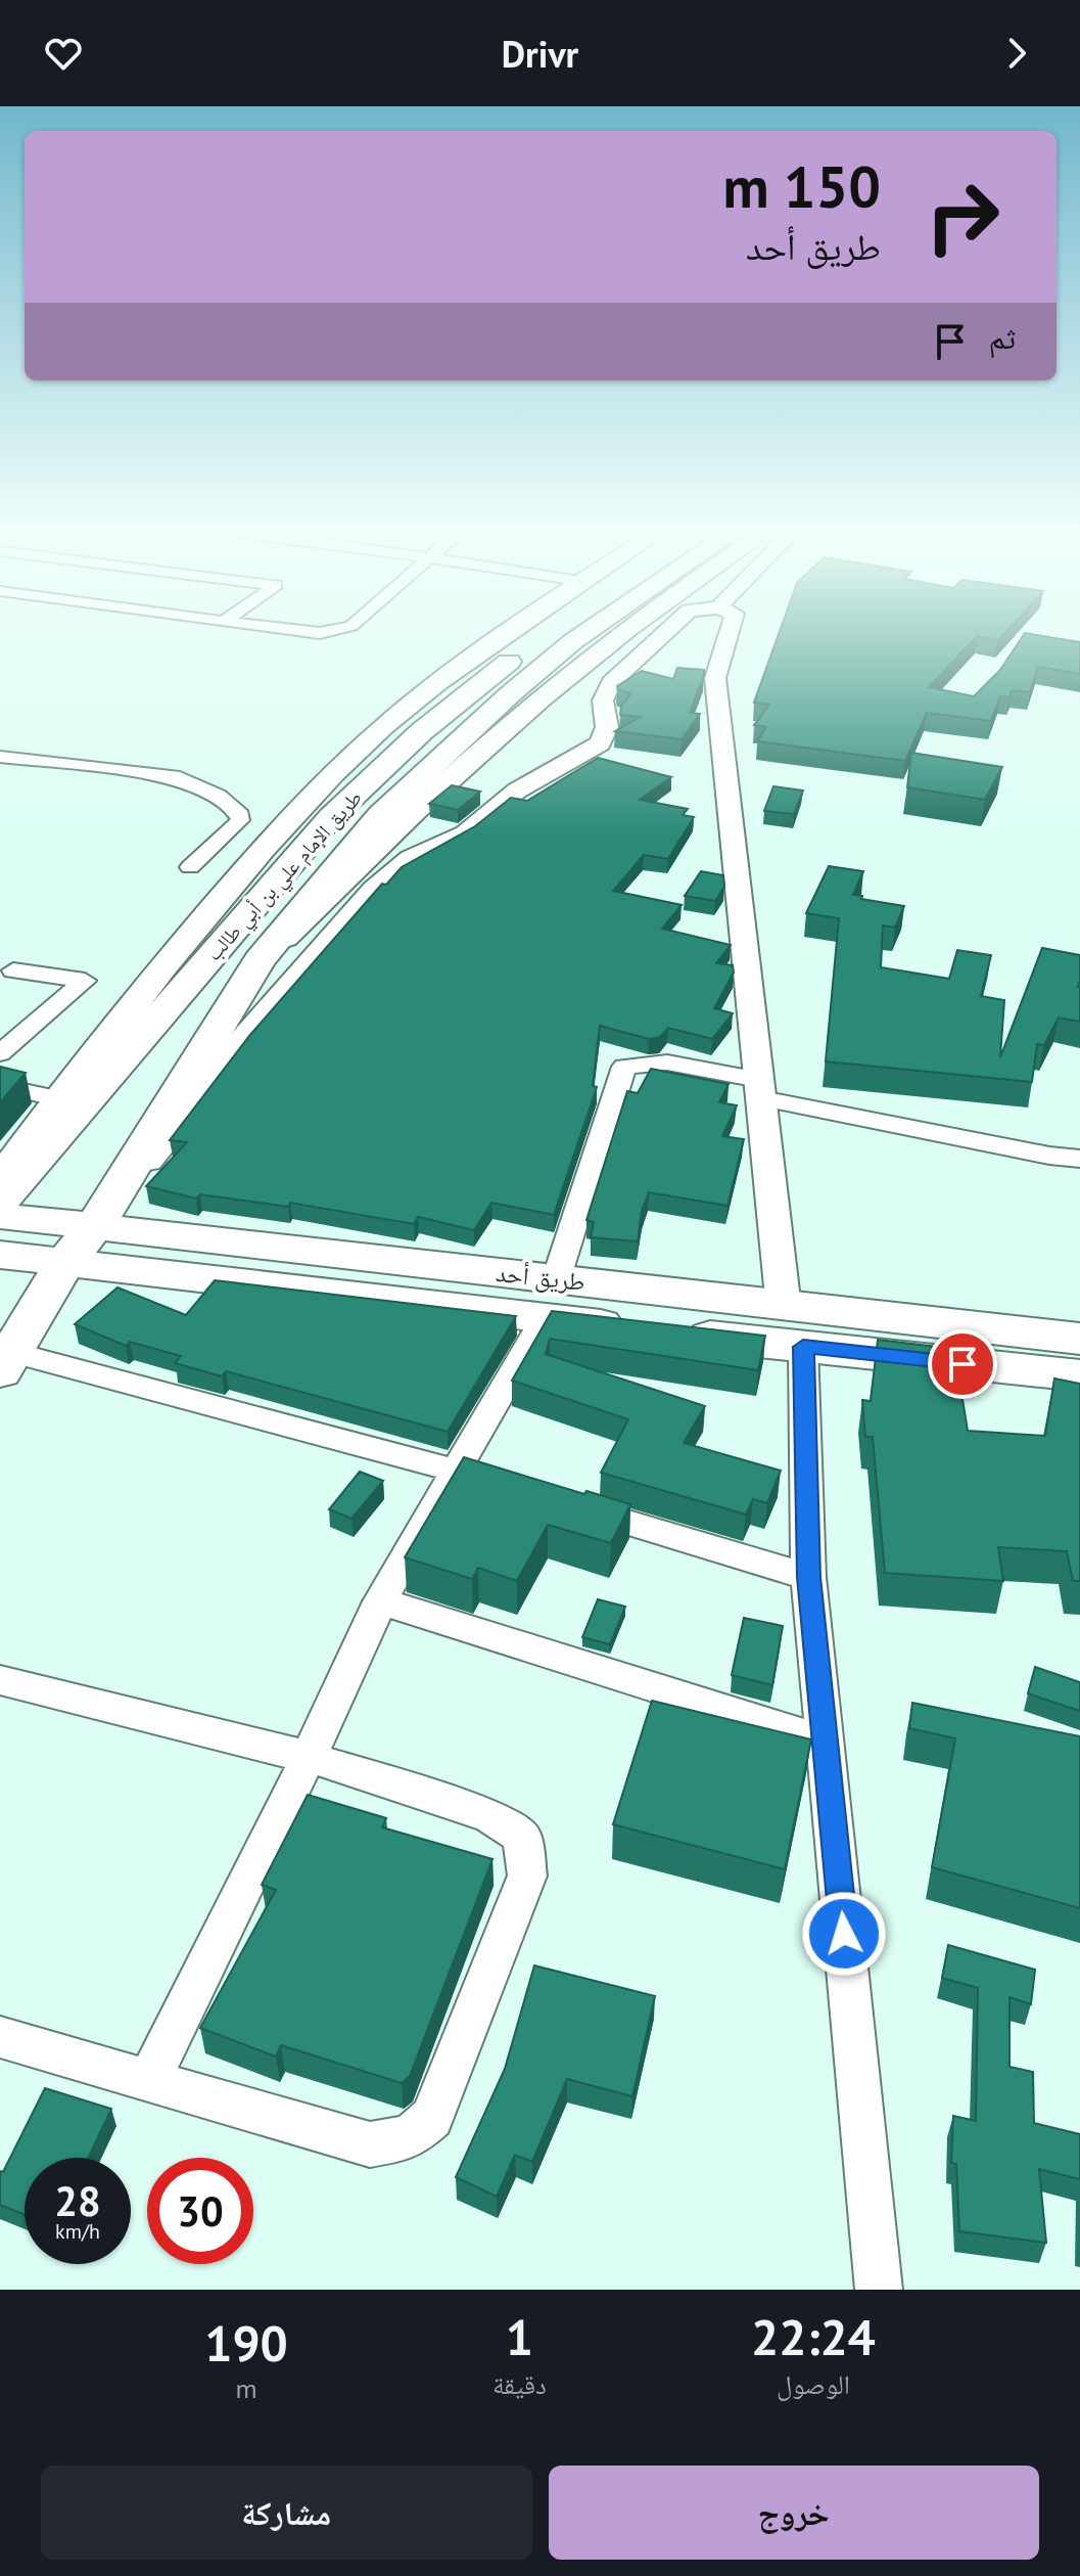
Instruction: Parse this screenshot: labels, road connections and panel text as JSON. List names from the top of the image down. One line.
{"streets":{"main road":["طريق الإمام علي بن أبي طالب","طريق أحد"]},"crossings":[["طريق الإمام علي بن أبي طالب","طريق أحد"]],"page":{"header":"Drivr","turn":["150 m","طريق أحد"],"then":"ثم","speed":"28 km/h","limit":"30","eta":["22:24","الوصول","1","دقيقة","190","m"],"buttons":["خروج","مشاركة"]}}
